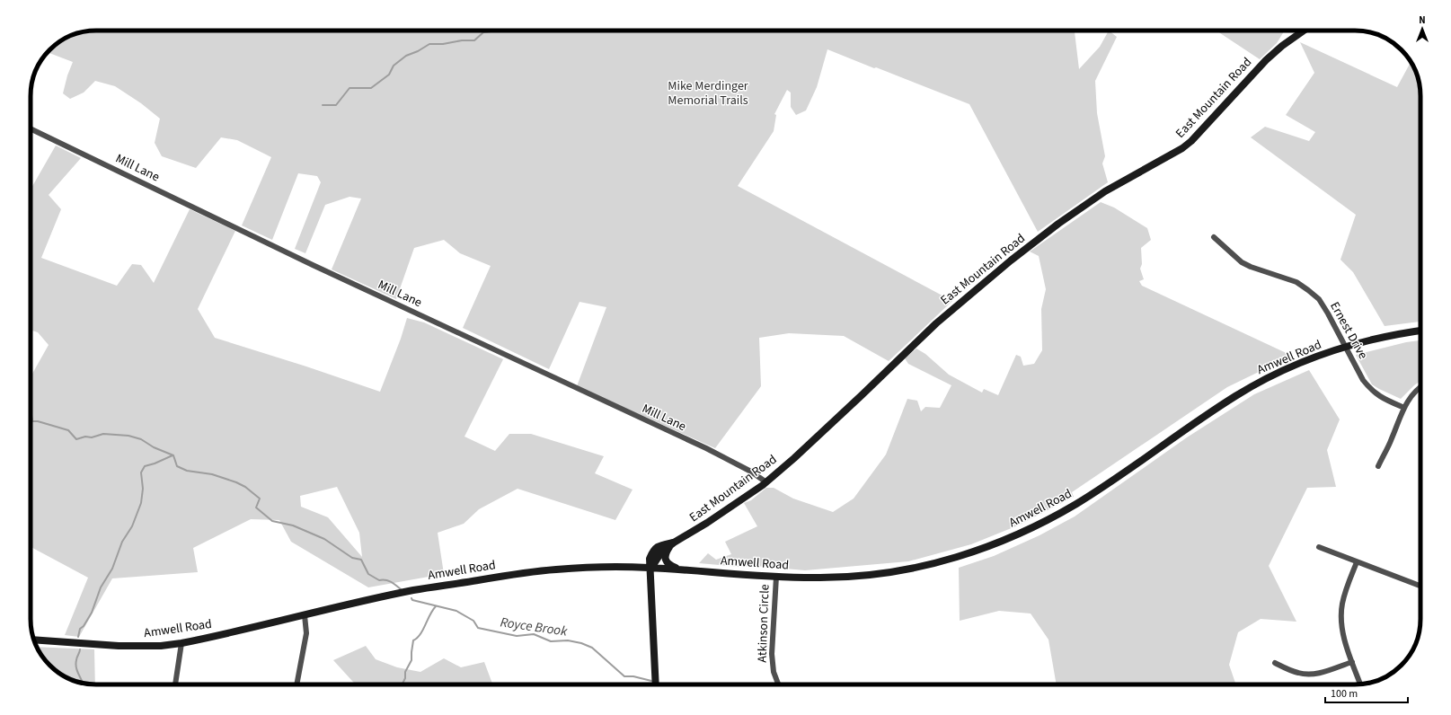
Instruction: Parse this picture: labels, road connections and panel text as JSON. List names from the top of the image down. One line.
{"streets":{"main road":["East Mountain Road","Amwell Road"],"street":["Mill Lane","Ernest Drive","Atkinson Circle"]},"crossings":[["East Mountain Road","Mill Lane"],["East Mountain Road","Amwell Road"],["Ernest Drive","Amwell Road"],["Amwell Road","Atkinson Circle"]],"water":["Royce Brook"],"parks":["Mike Merdinger Memorial Trails"],"scale_bar":"100 m","north":"top"}
